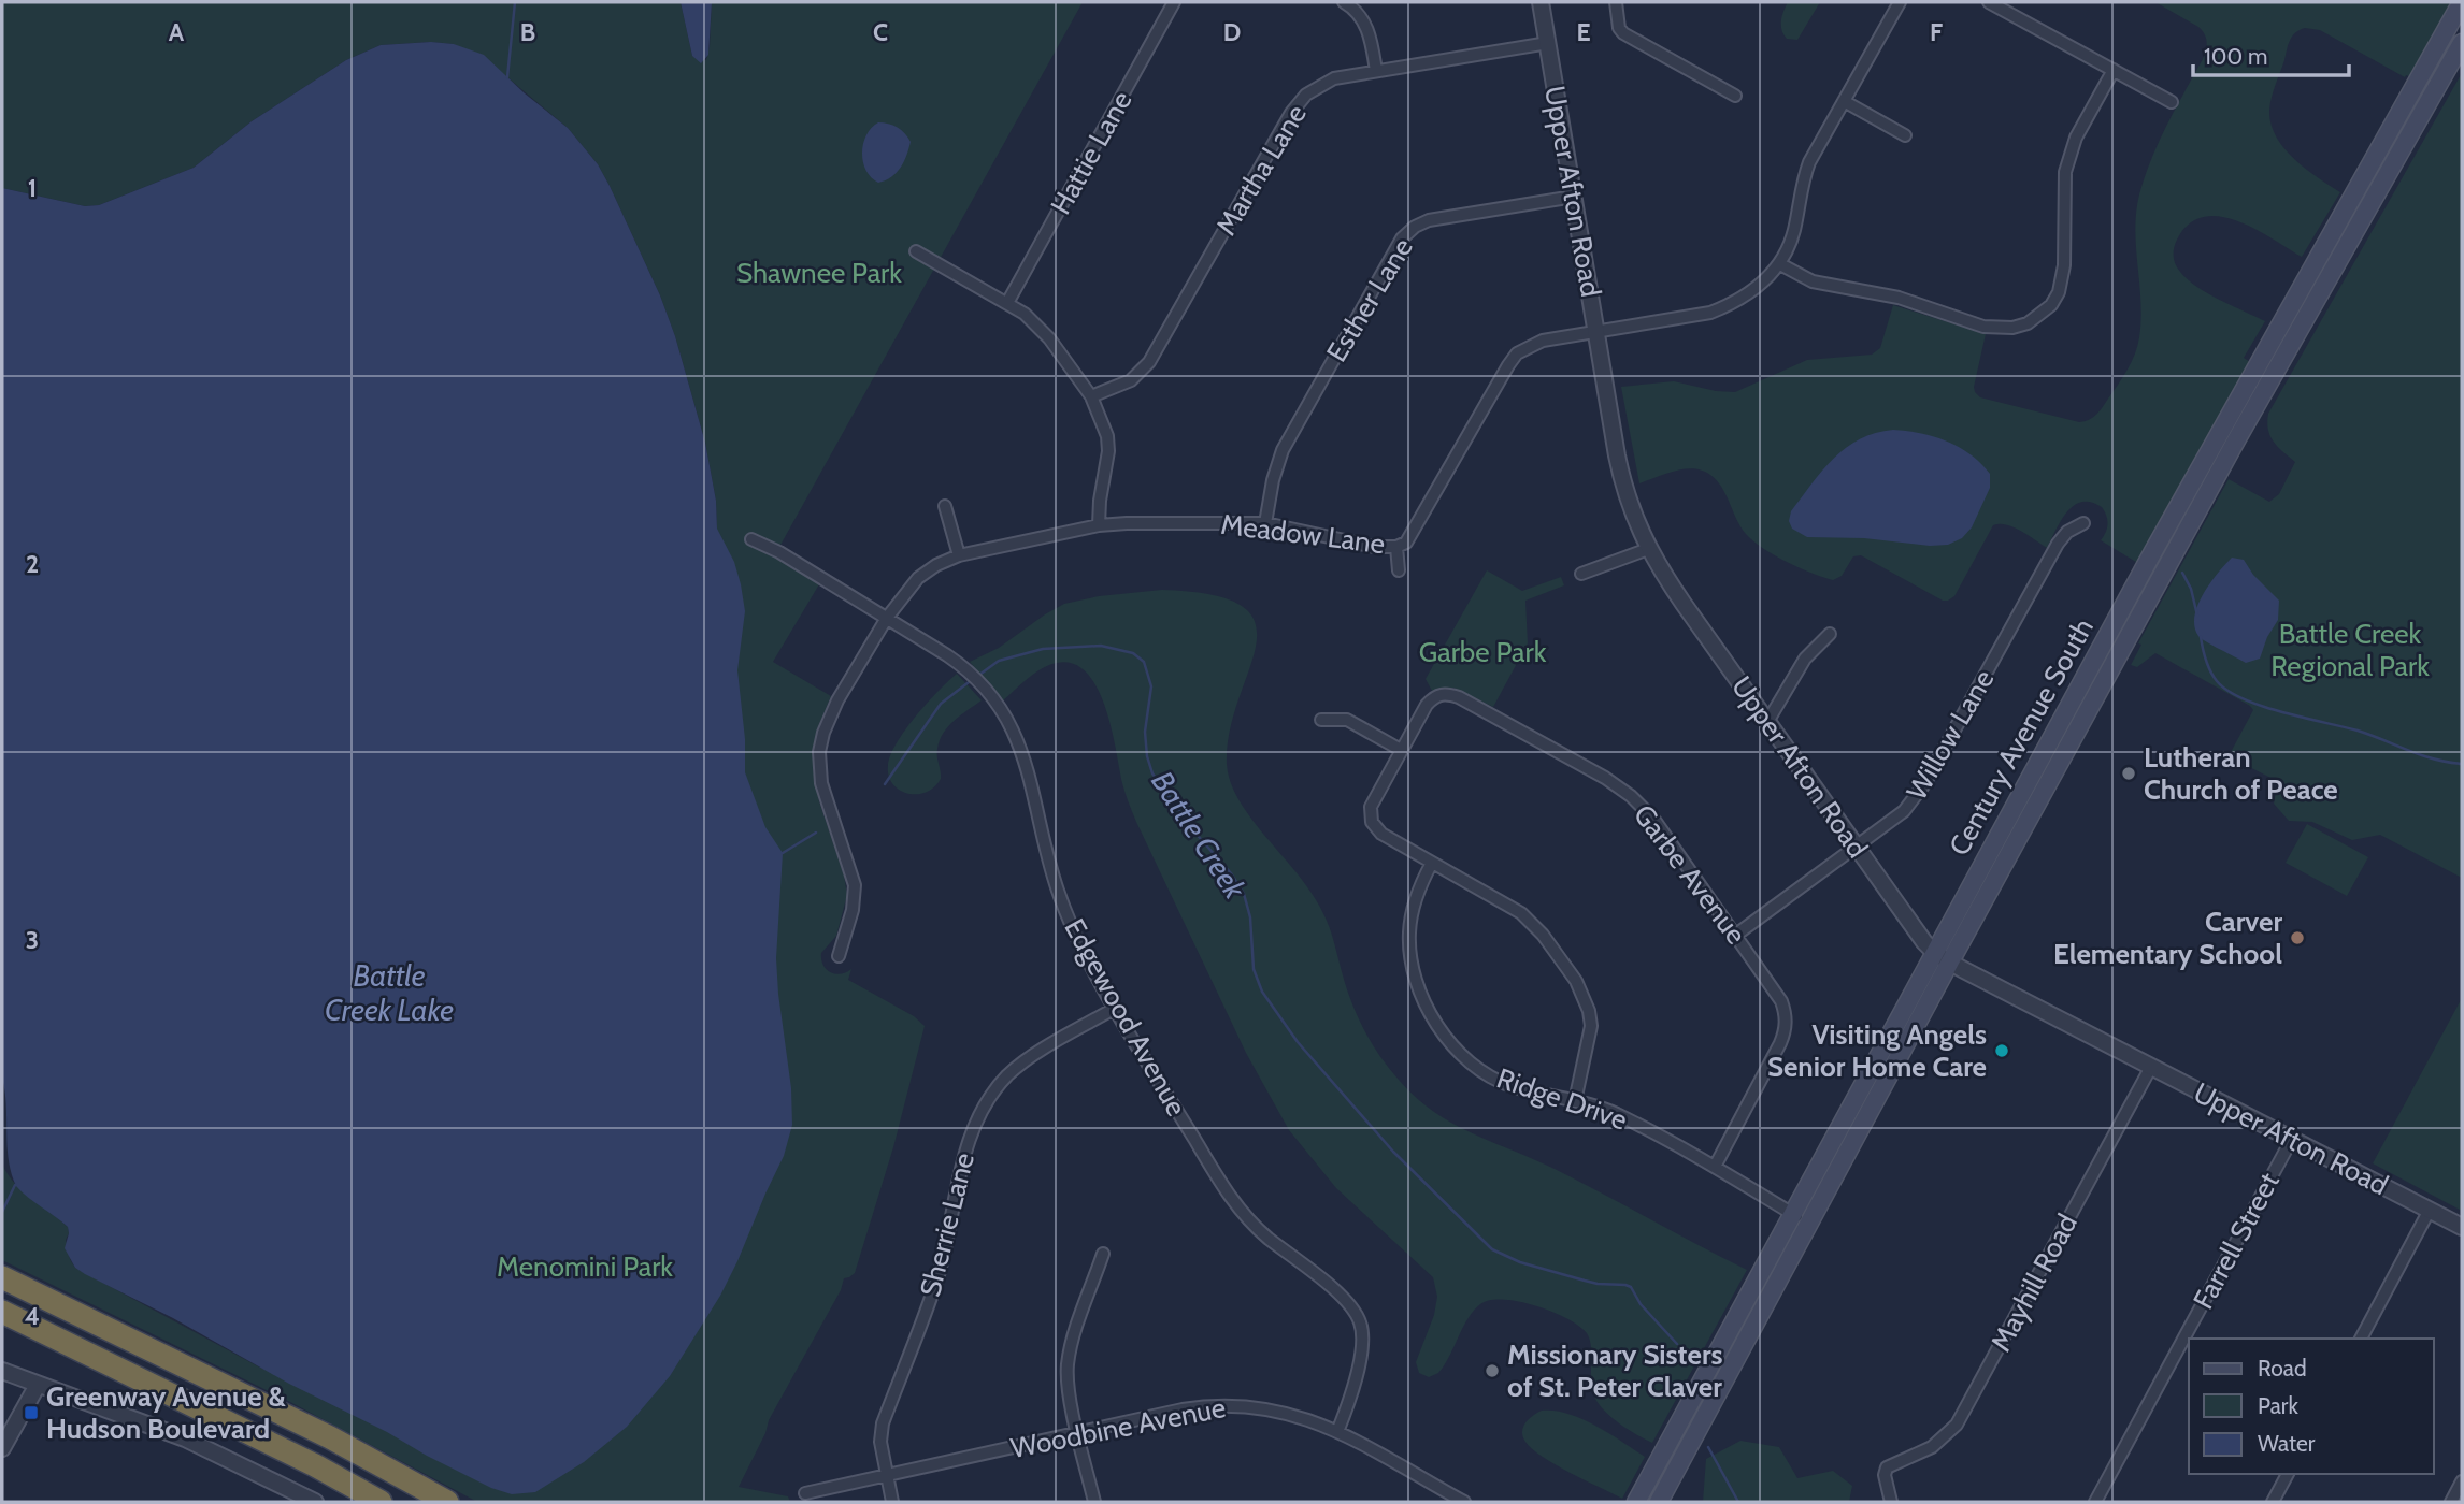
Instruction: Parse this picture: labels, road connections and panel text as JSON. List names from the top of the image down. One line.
{"streets":{"main road":["Century Avenue South"],"street":["Hattie Lane","Martha Lane","Upper Afton Road","Esther Lane","Meadow Lane","Willow Lane","Garbe Avenue","Edgewood Avenue","Ridge Drive","Sherrie Lane","Farrell Street","Mayhill Road","Woodbine Avenue"]},"crossings":[["Martha Lane","Upper Afton Road"],["Upper Afton Road","Esther Lane"],["Upper Afton Road","Meadow Lane"],["Upper Afton Road","Willow Lane"],["Upper Afton Road","Century Avenue South"],["Upper Afton Road","Farrell Street"],["Upper Afton Road","Mayhill Road"],["Esther Lane","Meadow Lane"],["Meadow Lane","Edgewood Avenue"],["Willow Lane","Garbe Avenue"],["Century Avenue South","Ridge Drive"],["Garbe Avenue","Ridge Drive"],["Edgewood Avenue","Sherrie Lane"],["Edgewood Avenue","Woodbine Avenue"],["Sherrie Lane","Woodbine Avenue"]],"water":["Battle Creek","Battle Creek Lake"],"parks":["Shawnee Park","Battle Creek Regional Park","Garbe Park","Menomini Park"],"places":{"other":["Lutheran Church of Peace","Carver Elementary School","Visiting Angels Senior Home Care","Missionary Sisters of St. Peter Claver"],"transit":["Greenway Avenue & Hudson Boulevard"]},"legend":["Road","Park","Water"],"scale_bar":"100 m","grid":{"columns":["A","B","C","D","E","F"],"rows":["1","2","3","4"]}}
